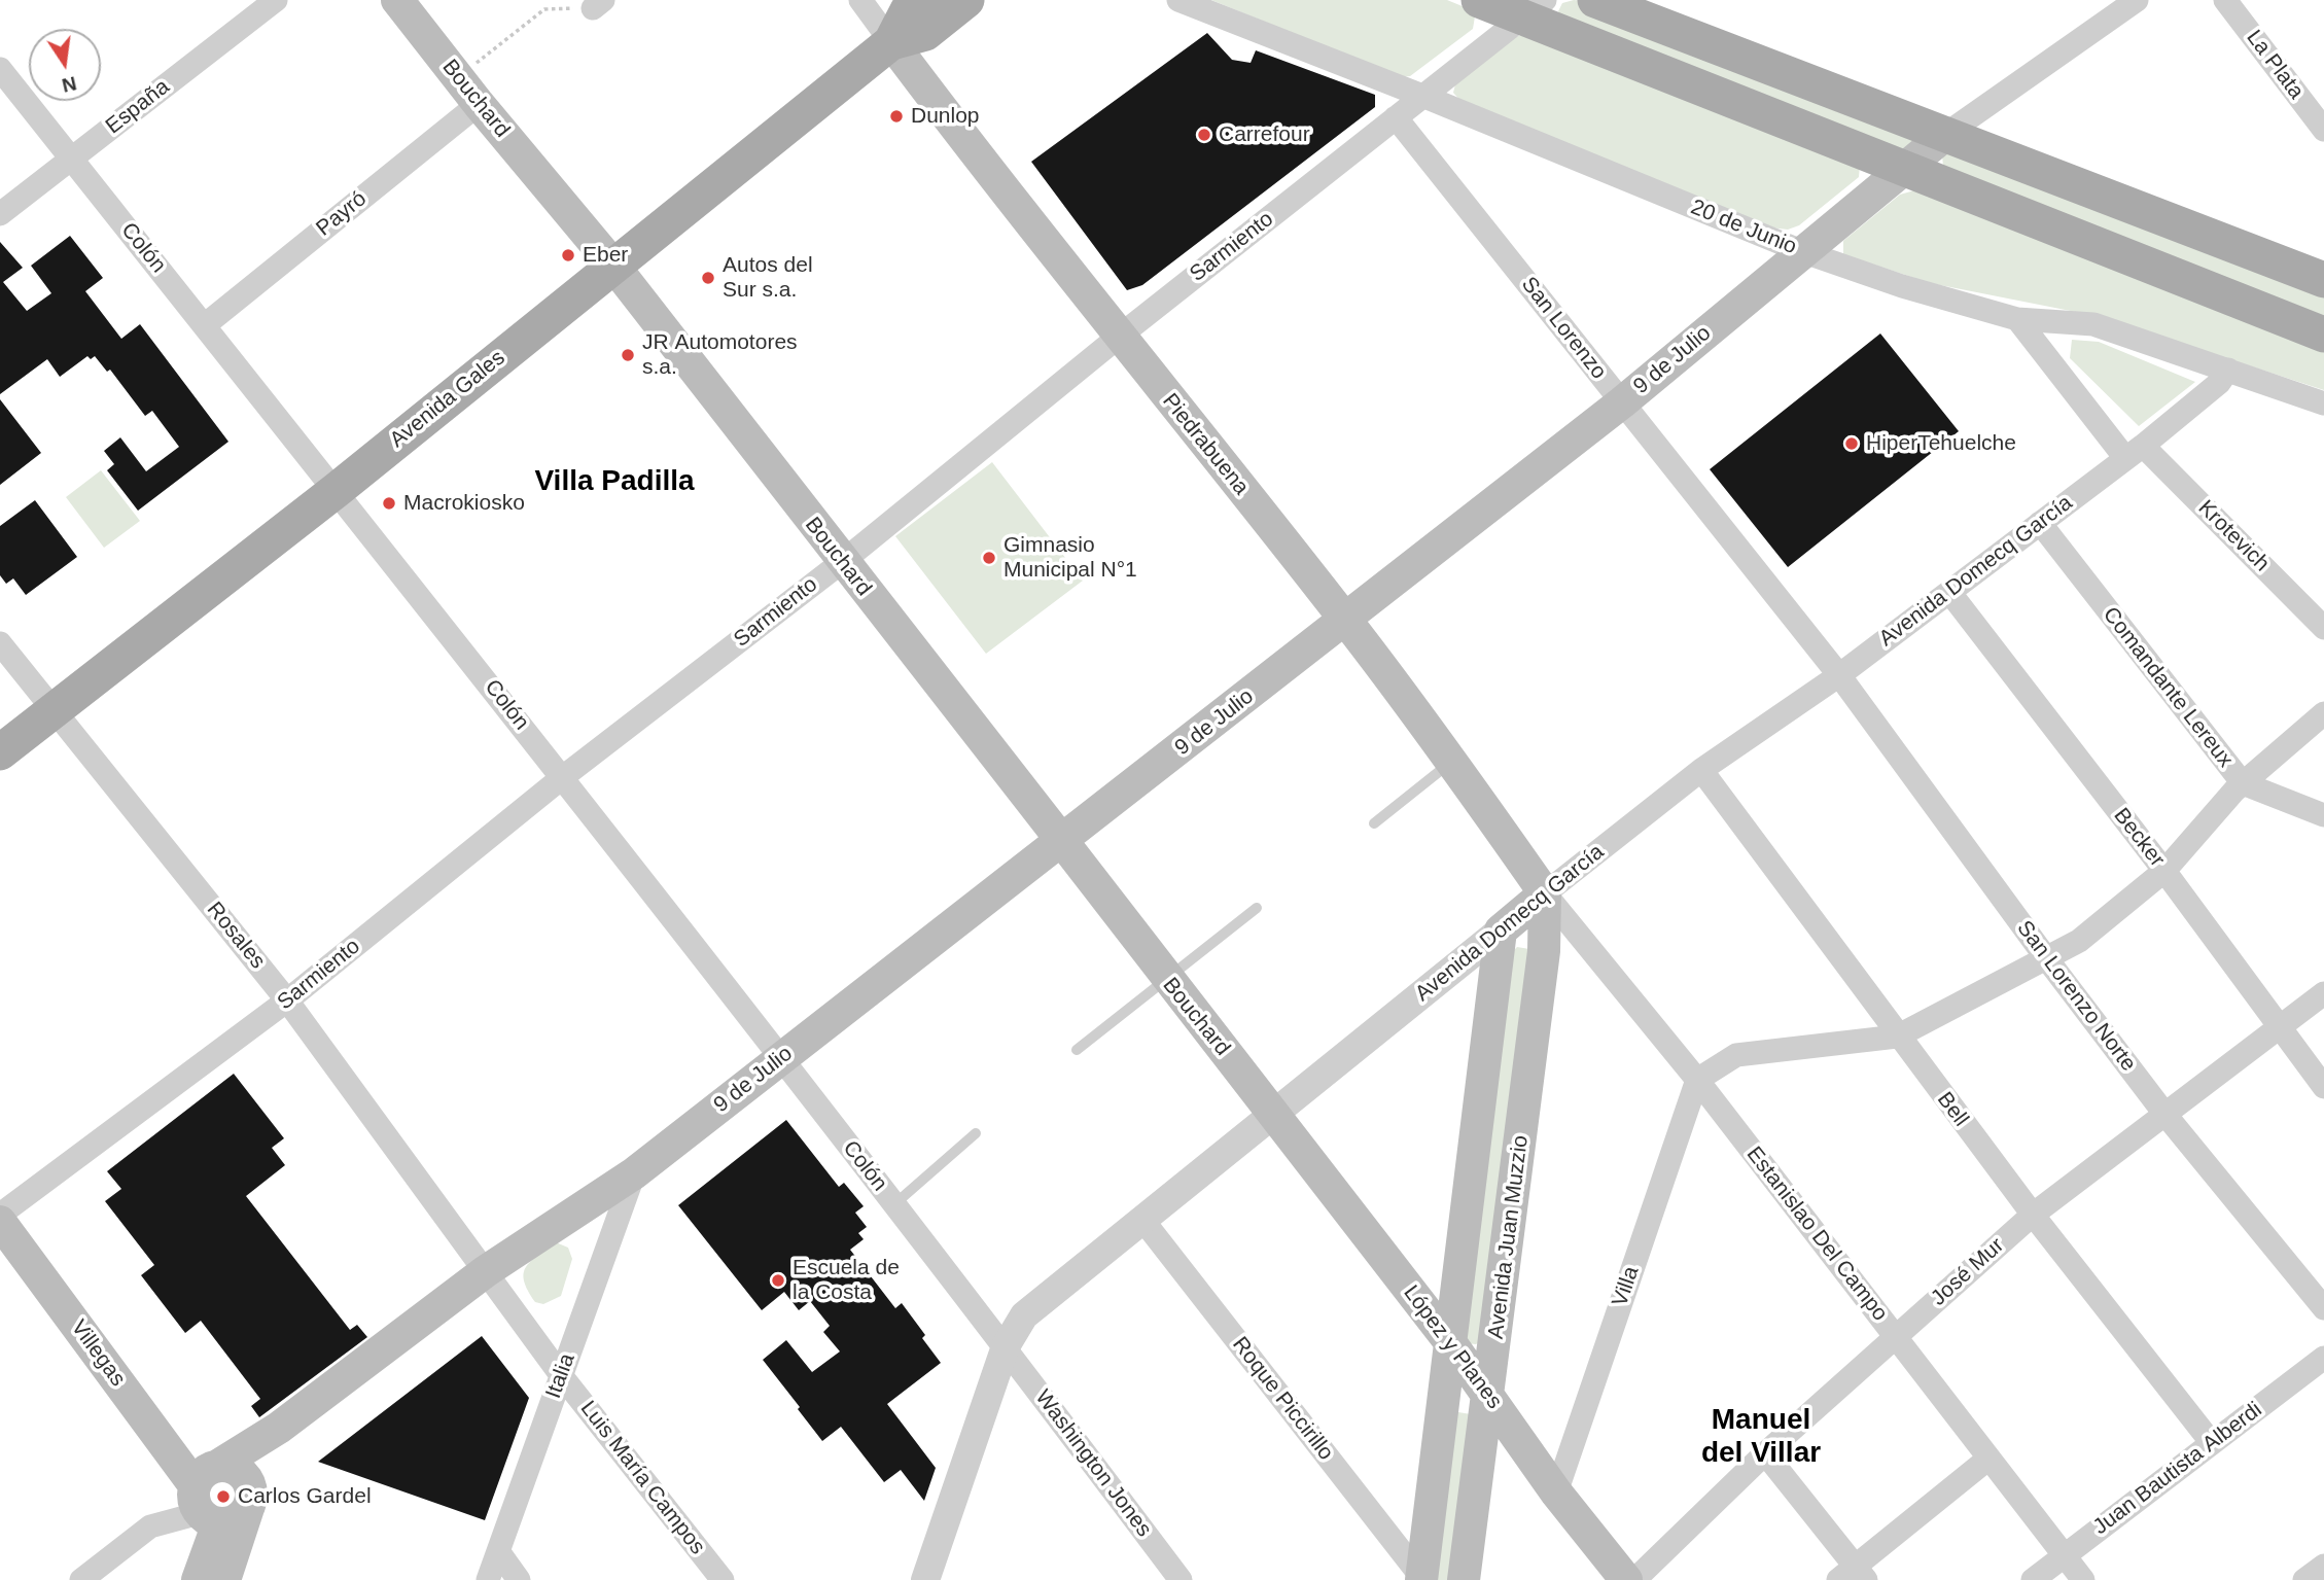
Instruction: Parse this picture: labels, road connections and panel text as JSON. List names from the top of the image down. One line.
{"streets":{"main road":["Bouchard","9 de Julio","Avenida Gales","Piedrabuena","Avenida Domecq García","Avenida Juan Muzzio","López y Planes","Villegas"],"street":["La Plata","España","Payró","20 de Junio","Sarmiento","Colón","San Lorenzo","Krotevich","Comandante Lereux","Becker","Rosales","San Lorenzo Norte","Bell","Estanislao Del Campo","José Mur","Villa","Italia","Roque Piccirillo","Washington Jones","Juan Bautista Alberdi","Luis María Campos"]},"crossings":[["Bouchard","Payró"],["Bouchard","Sarmiento"],["Bouchard","9 de Julio"],["Bouchard","Avenida Gales"],["Bouchard","Avenida Domecq García"],["Bouchard","López y Planes"],["España","Colón"],["Payró","Colón"],["20 de Junio","Sarmiento"],["20 de Junio","9 de Julio"],["20 de Junio","Krotevich"],["20 de Junio","Avenida Domecq García"],["Sarmiento","Colón"],["Sarmiento","San Lorenzo"],["Sarmiento","Piedrabuena"],["Sarmiento","Rosales"],["Colón","9 de Julio"],["Colón","Avenida Gales"],["Colón","Avenida Domecq García"],["Colón","Washington Jones"],["San Lorenzo","9 de Julio"],["San Lorenzo","Avenida Domecq García"],["San Lorenzo","San Lorenzo Norte"],["9 de Julio","Piedrabuena"],["9 de Julio","Rosales"],["9 de Julio","Villegas"],["9 de Julio","Italia"],["9 de Julio","Luis María Campos"],["Avenida Gales","Piedrabuena"],["Avenida Gales","Rosales"],["Piedrabuena","Avenida Domecq García"],["Piedrabuena","Estanislao Del Campo"],["Piedrabuena","Avenida Juan Muzzio"],["Krotevich","Avenida Domecq García"],["Avenida Domecq García","Comandante Lereux"],["Avenida Domecq García","Becker"],["Avenida Domecq García","San Lorenzo Norte"],["Avenida Domecq García","Bell"],["Avenida Domecq García","Estanislao Del Campo"],["Avenida Domecq García","Avenida Juan Muzzio"],["Avenida Domecq García","López y Planes"],["Avenida Domecq García","Roque Piccirillo"],["Avenida Domecq García","Washington Jones"],["Becker","José Mur"],["Rosales","Luis María Campos"],["San Lorenzo Norte","José Mur"],["Bell","José Mur"],["Bell","Juan Bautista Alberdi"],["Estanislao Del Campo","Avenida Juan Muzzio"],["Estanislao Del Campo","José Mur"],["Estanislao Del Campo","Villa"],["Estanislao Del Campo","Juan Bautista Alberdi"],["Avenida Juan Muzzio","López y Planes"],["Villa","López y Planes"],["Italia","Luis María Campos"]],"districts":["Villa Padilla","Manuel del Villar"],"places":["Dunlop","Carrefour","Eber","Autos del Sur s.a.","JR Automotores s.a.","HiperTehuelche","Macrokiosko","Gimnasio Municipal N°1","Escuela de la Costa","Carlos Gardel"],"north":"bottom"}
